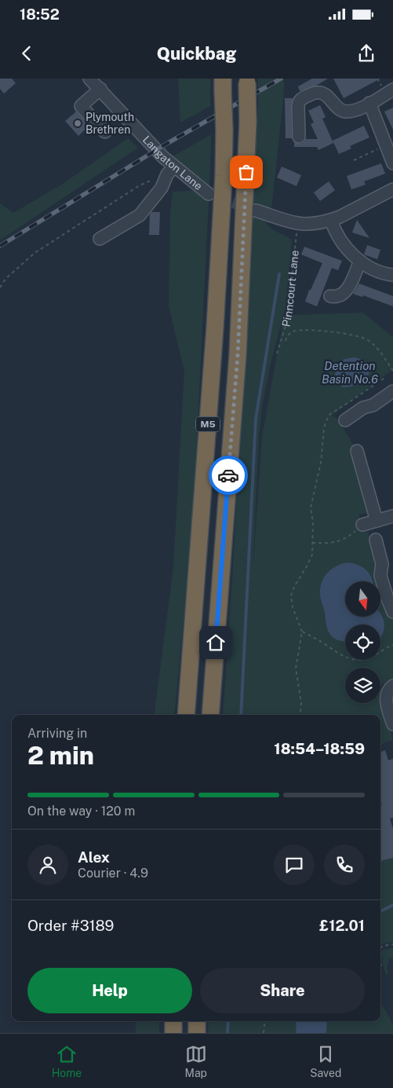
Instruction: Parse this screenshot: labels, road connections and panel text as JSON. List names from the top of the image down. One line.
{"streets":{"highway":["M5"],"street":["Langaton Lane"],"path":["Pinncourt Lane"]},"water":["Detention Basin No.6"],"places":["Plymouth Brethren"],"north":"bottom","page":{"status":"18:52","header":"Quickbag","heading":["2 min","Arriving in","18:54–18:59"],"panel":["Alex","Courier · 4.9","Order #3189","£12.01"],"bar":"On the way · 120 m","buttons":["Help","Share"],"tabs":["Home","Map","Saved"]}}
